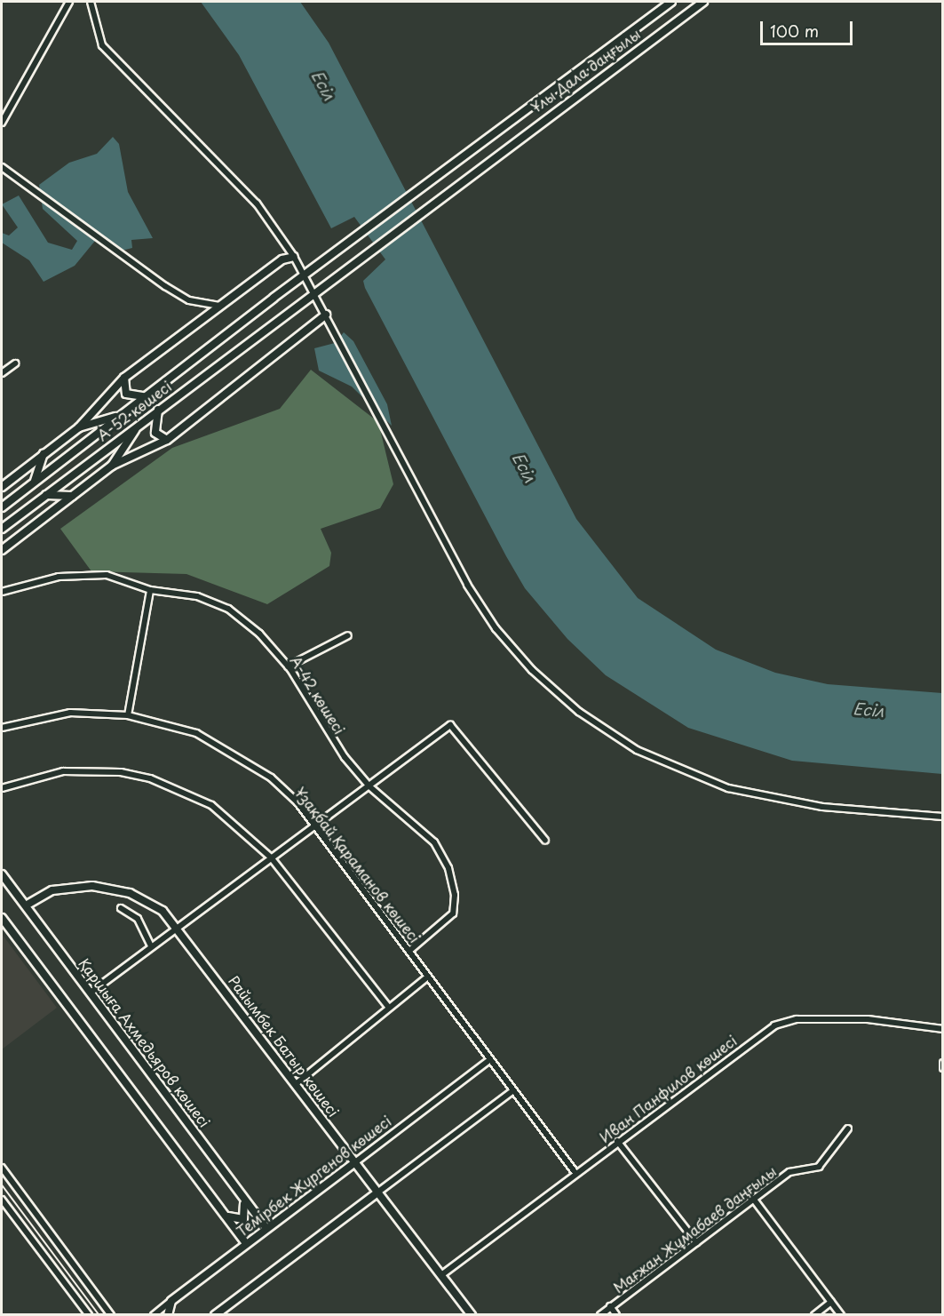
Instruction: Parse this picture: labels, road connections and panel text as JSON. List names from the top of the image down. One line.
{"streets":{"street":["Ұлы Дала даңғылы","А-52 көшесі","А-42 көшесі","Ұзақбай Қараманов көшесі","Қаршыға Ахмедьяров көшесі","Райымбек Батыр көшесі","Иван Панфилов көшесі","Темірбек Жүргенов көшесі","Мағжан Жұмабаев даңғылы"]},"crossings":[["Ұлы Дала даңғылы","А-52 көшесі"],["А-42 көшесі","Ұзақбай Қараманов көшесі"],["Ұзақбай Қараманов көшесі","Иван Панфилов көшесі"],["Ұзақбай Қараманов көшесі","Темірбек Жүргенов көшесі"],["Қаршыға Ахмедьяров көшесі","Райымбек Батыр көшесі"],["Қаршыға Ахмедьяров көшесі","Темірбек Жүргенов көшесі"],["Райымбек Батыр көшесі","Иван Панфилов көшесі"],["Райымбек Батыр көшесі","Темірбек Жүргенов көшесі"]],"water":["Есіл"],"scale_bar":"100 m"}
